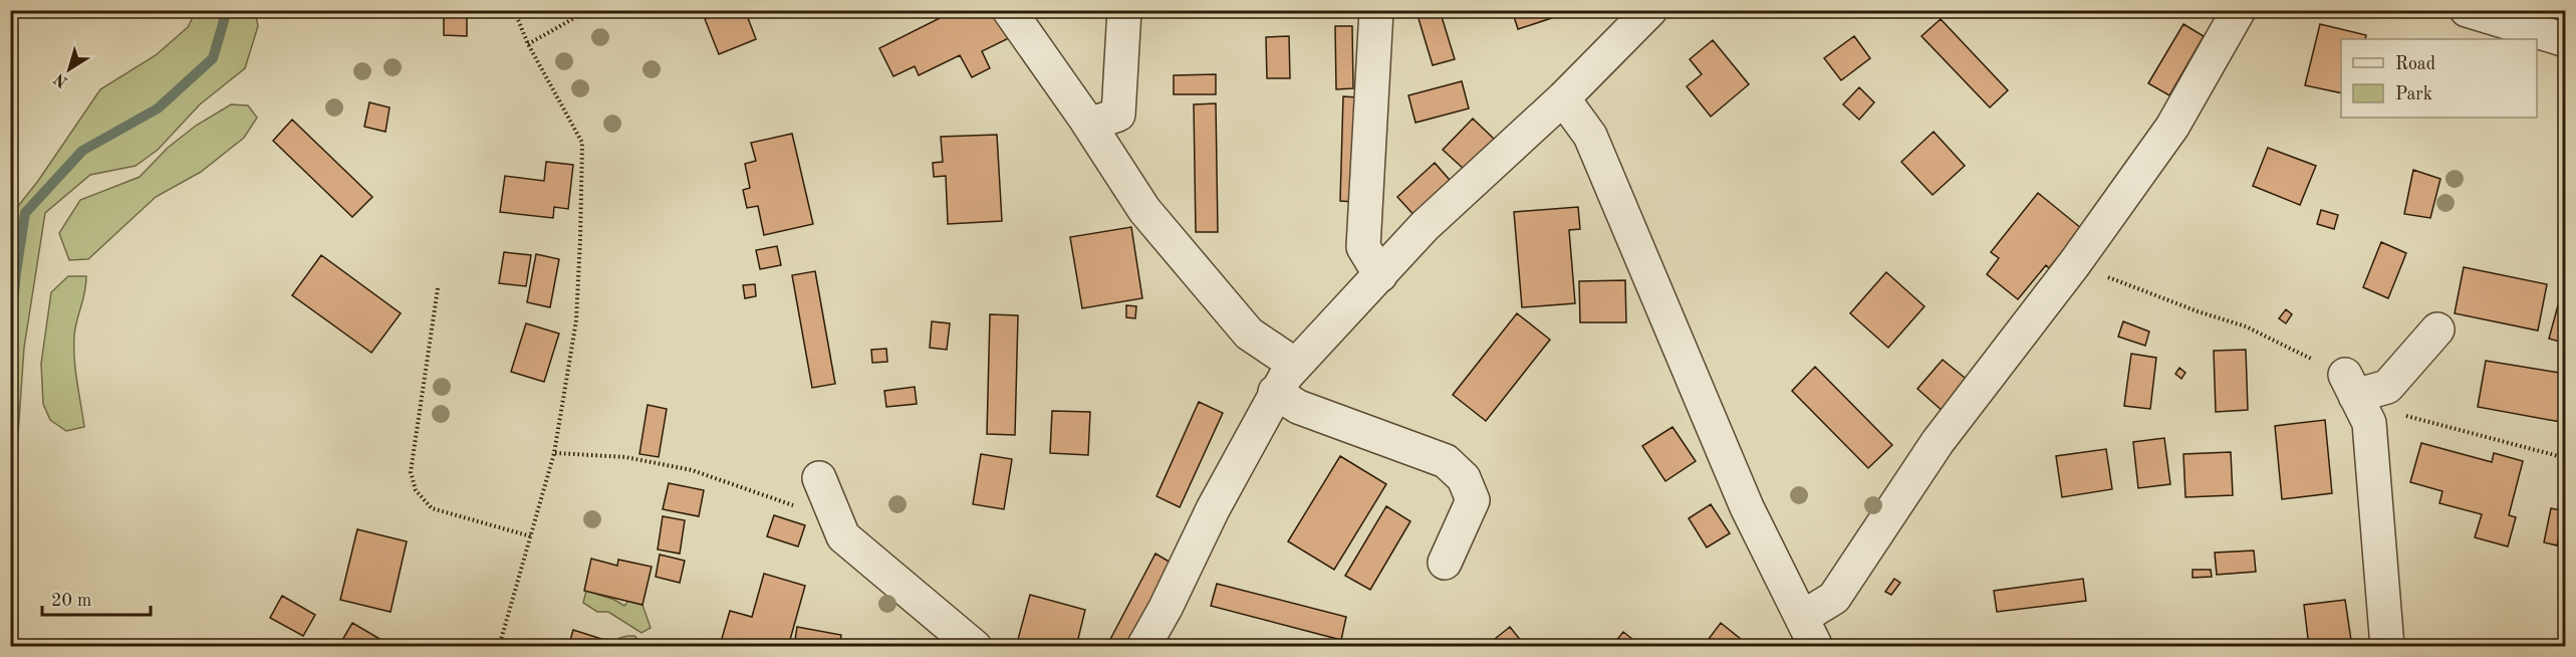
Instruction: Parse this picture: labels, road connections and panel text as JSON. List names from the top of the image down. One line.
{"legend":["Road","Park"],"scale_bar":"20 m","north":"bottom left"}
